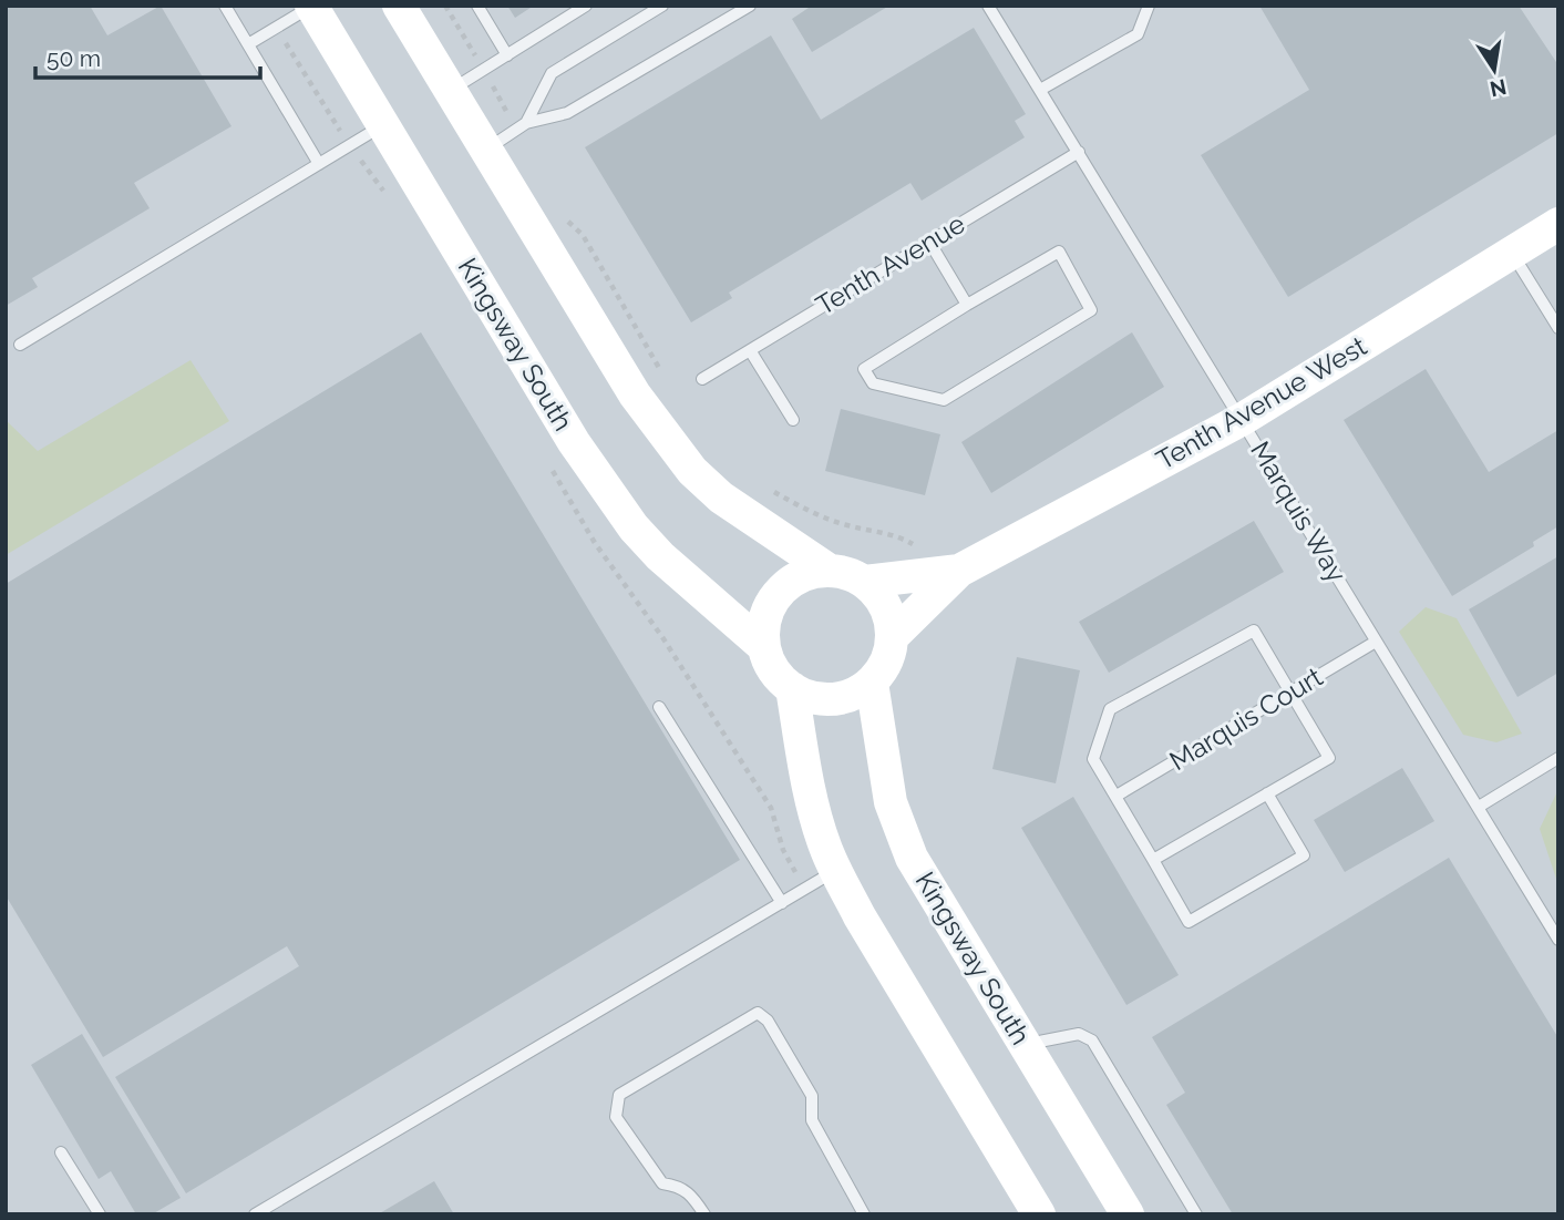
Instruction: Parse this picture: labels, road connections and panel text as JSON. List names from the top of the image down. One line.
{"streets":{"street":["Kingsway South","Tenth Avenue West"],"lane":["Tenth Avenue","Marquis Way","Marquis Court"]},"crossings":[["Tenth Avenue","Marquis Way"],["Kingsway South","Tenth Avenue West"],["Tenth Avenue West","Marquis Way"],["Marquis Way","Marquis Court"]],"scale_bar":"50 m","north":"bottom"}
